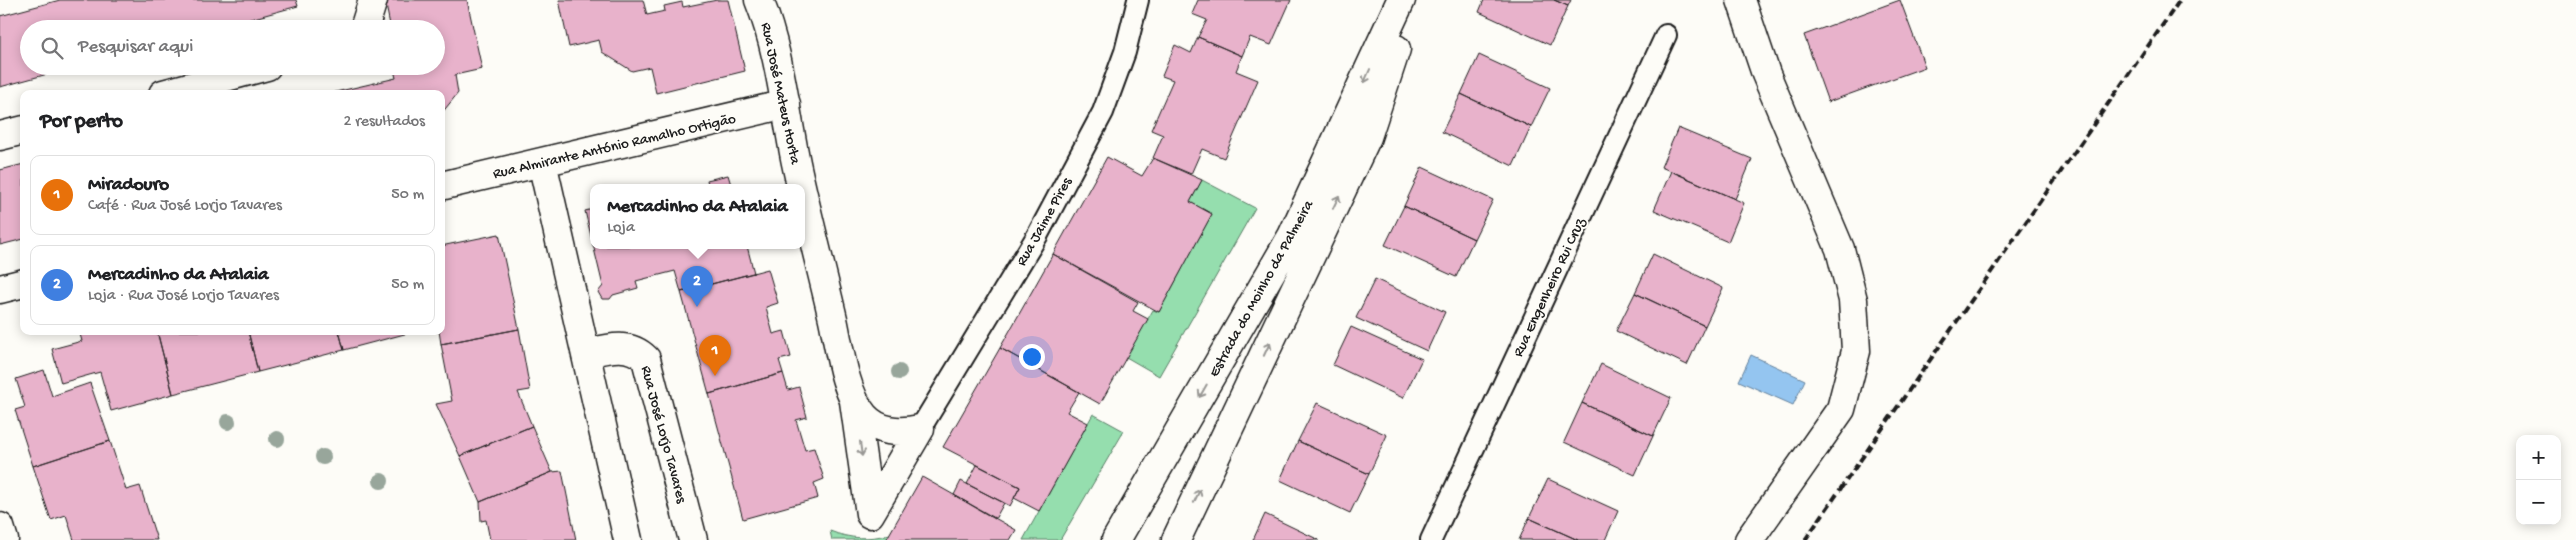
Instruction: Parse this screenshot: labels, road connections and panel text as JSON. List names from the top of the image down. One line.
{"streets":{"street":["Rua José Mateus Horta","Rua Almirante António Ramalho Ortigão","Estrada do Moinho da Palmeira","Rua José Lorjo Tavares"],"lane":["Rua Jaime Pires","Rua Engenheiro Rui Cruz"]},"crossings":[["Rua José Mateus Horta","Rua Almirante António Ramalho Ortigão"],["Rua José Mateus Horta","Rua Jaime Pires"]],"page":{"search":"Pesquisar aqui","heading":["Por perto","2 resultados"],"list":[{"mark":"1","name":"Miradouro","note":"Café · Rua José Lorjo Tavares","value":"50 m"},{"mark":"2","name":"Mercadinho da Atalaia","note":"Loja · Rua José Lorjo Tavares","value":"50 m"}],"popup":["Mercadinho da Atalaia","Loja"],"pins":["2","1"],"map_buttons":["+","−"]}}
